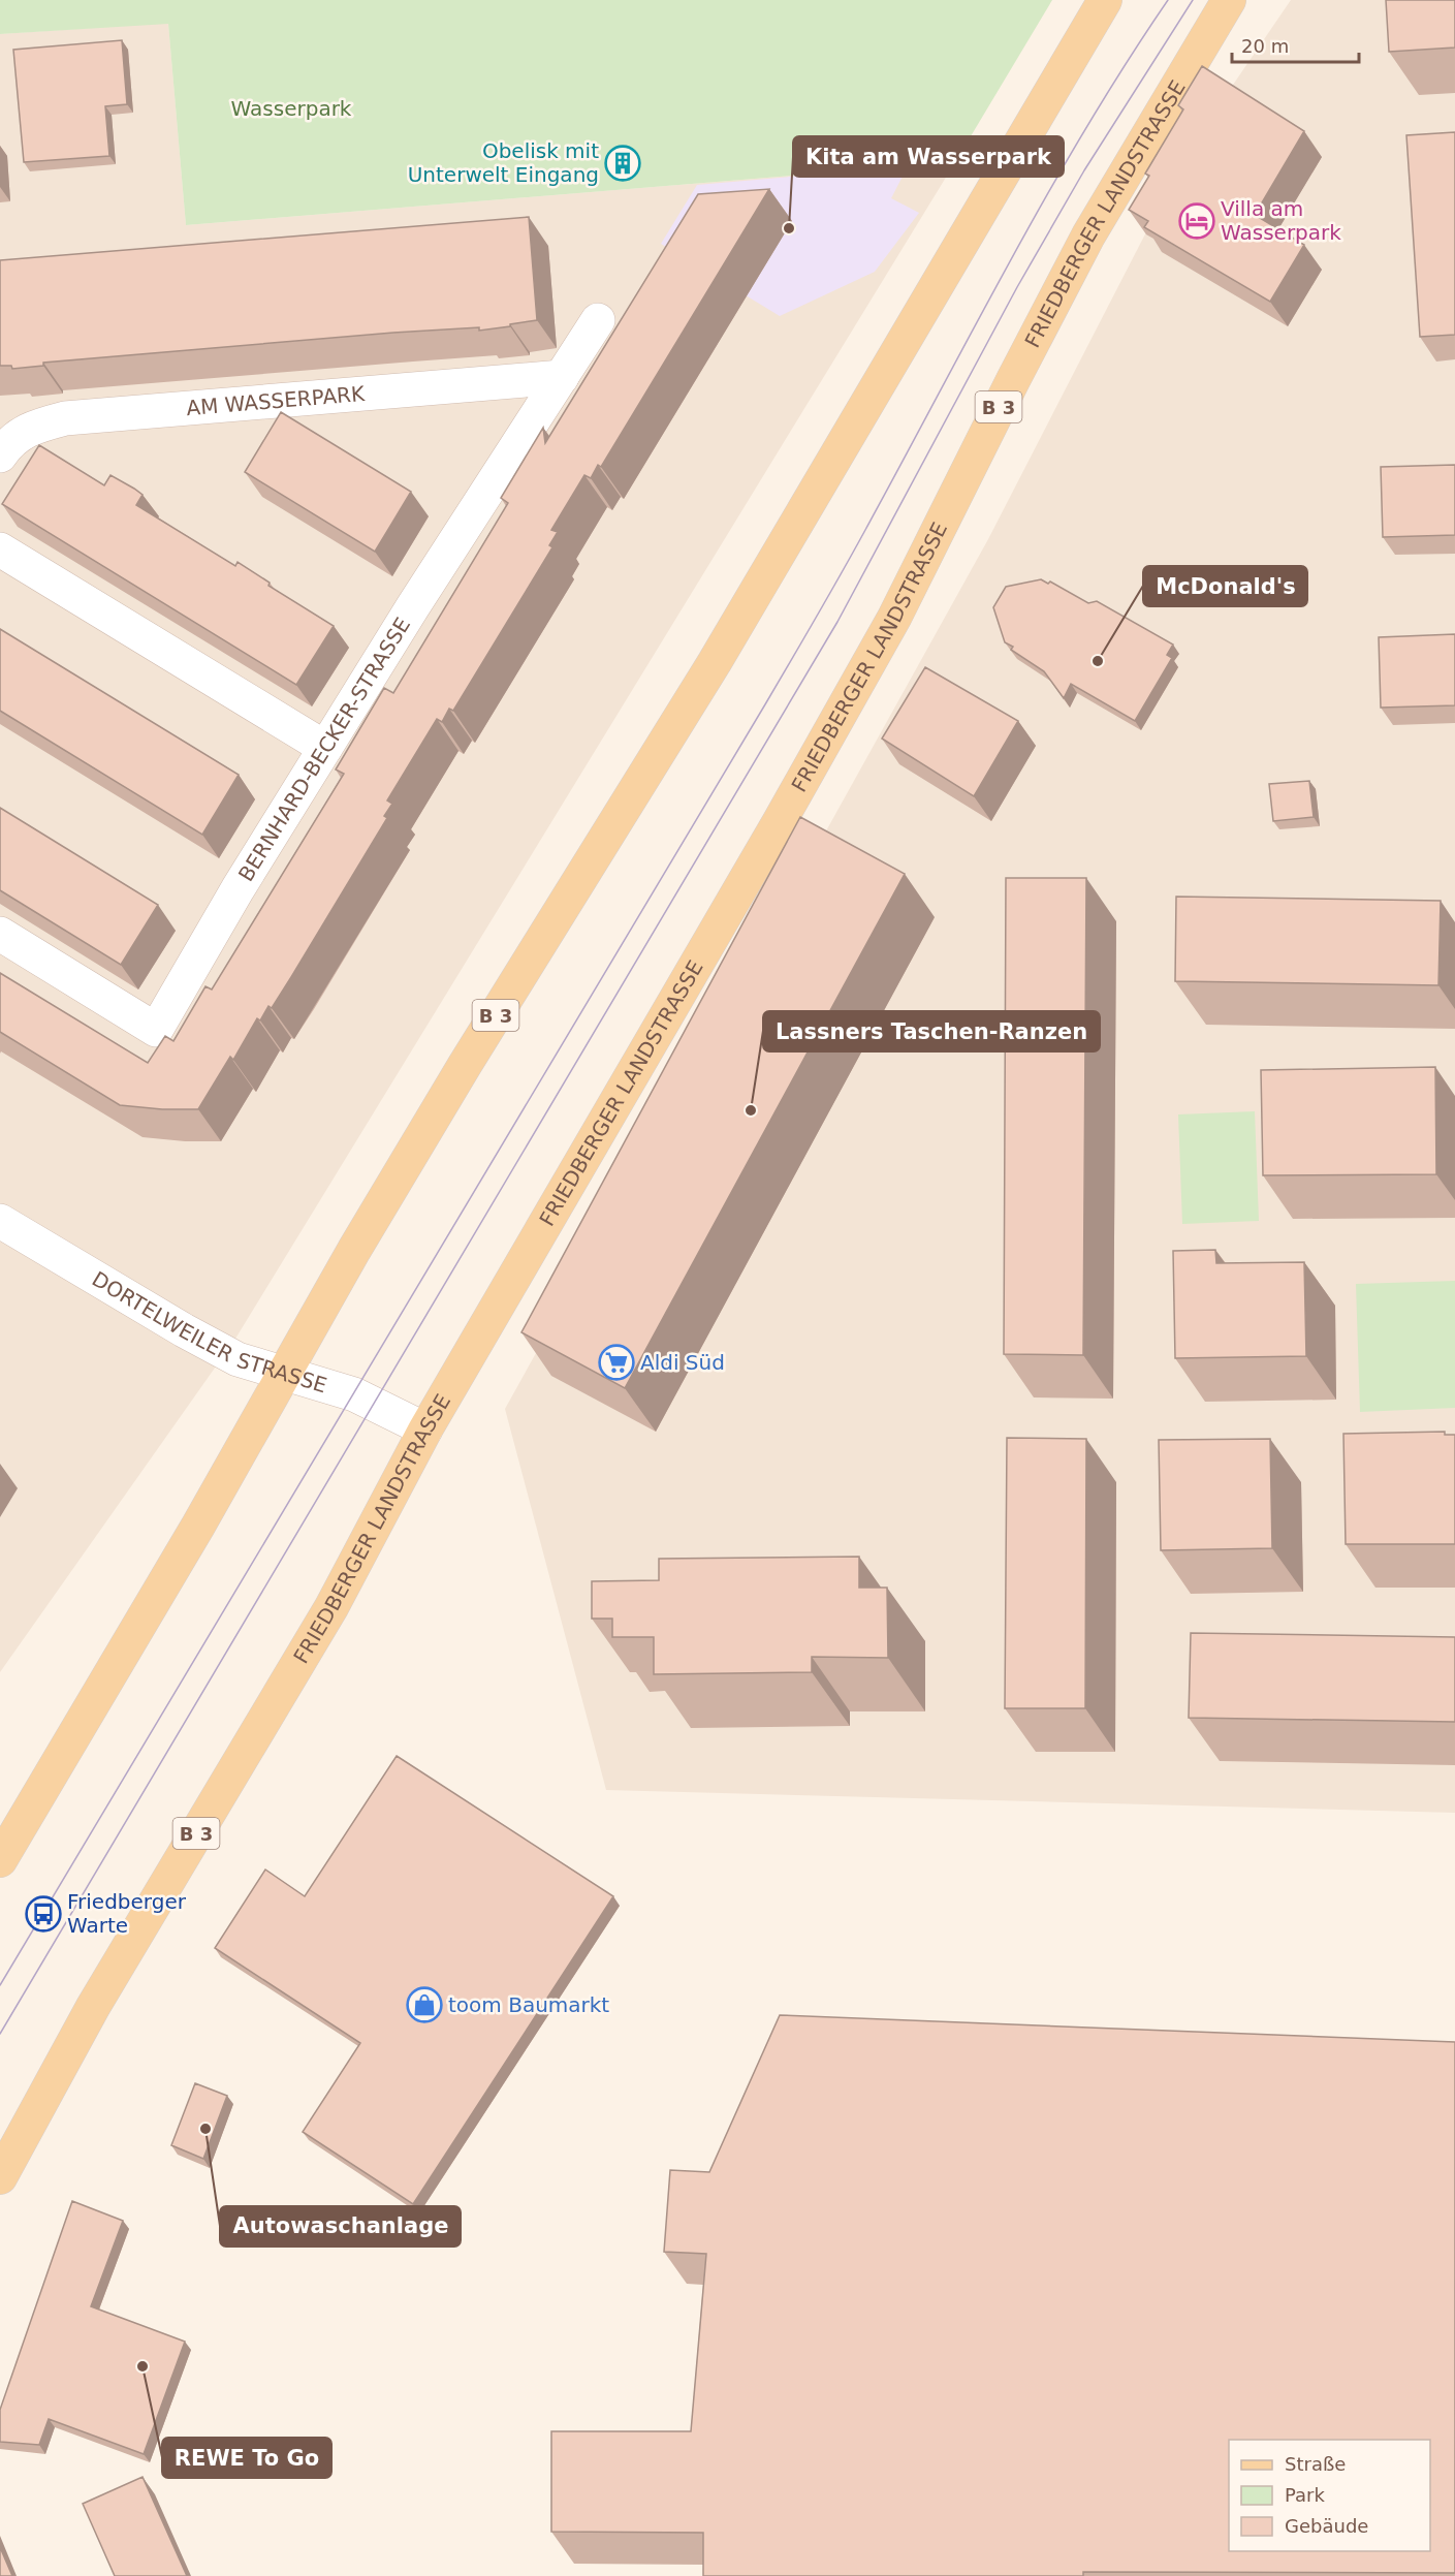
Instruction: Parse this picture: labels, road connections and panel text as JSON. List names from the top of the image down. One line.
{"streets":{"main road":["FRIEDBERGER LANDSTRASSE","B 3"],"street":["AM WASSERPARK","BERNHARD-BECKER-STRASSE","DORTELWEILER STRASSE"]},"crossings":[["FRIEDBERGER LANDSTRASSE","DORTELWEILER STRASSE"],["AM WASSERPARK","BERNHARD-BECKER-STRASSE"],["B 3","DORTELWEILER STRASSE"]],"parks":["Wasserpark"],"places":{"building":["Obelisk mit Unterwelt Eingang"],"hotel":["Villa am Wasserpark"],"other":["Kita am Wasserpark","McDonald's","Lassners Taschen-Ranzen","Autowaschanlage","REWE To Go"],"supermarket":["Aldi Süd"],"bus stop":["Friedberger Warte"],"shop":["toom Baumarkt"]},"legend":["Straße","Park","Gebäude"],"scale_bar":"20 m"}
